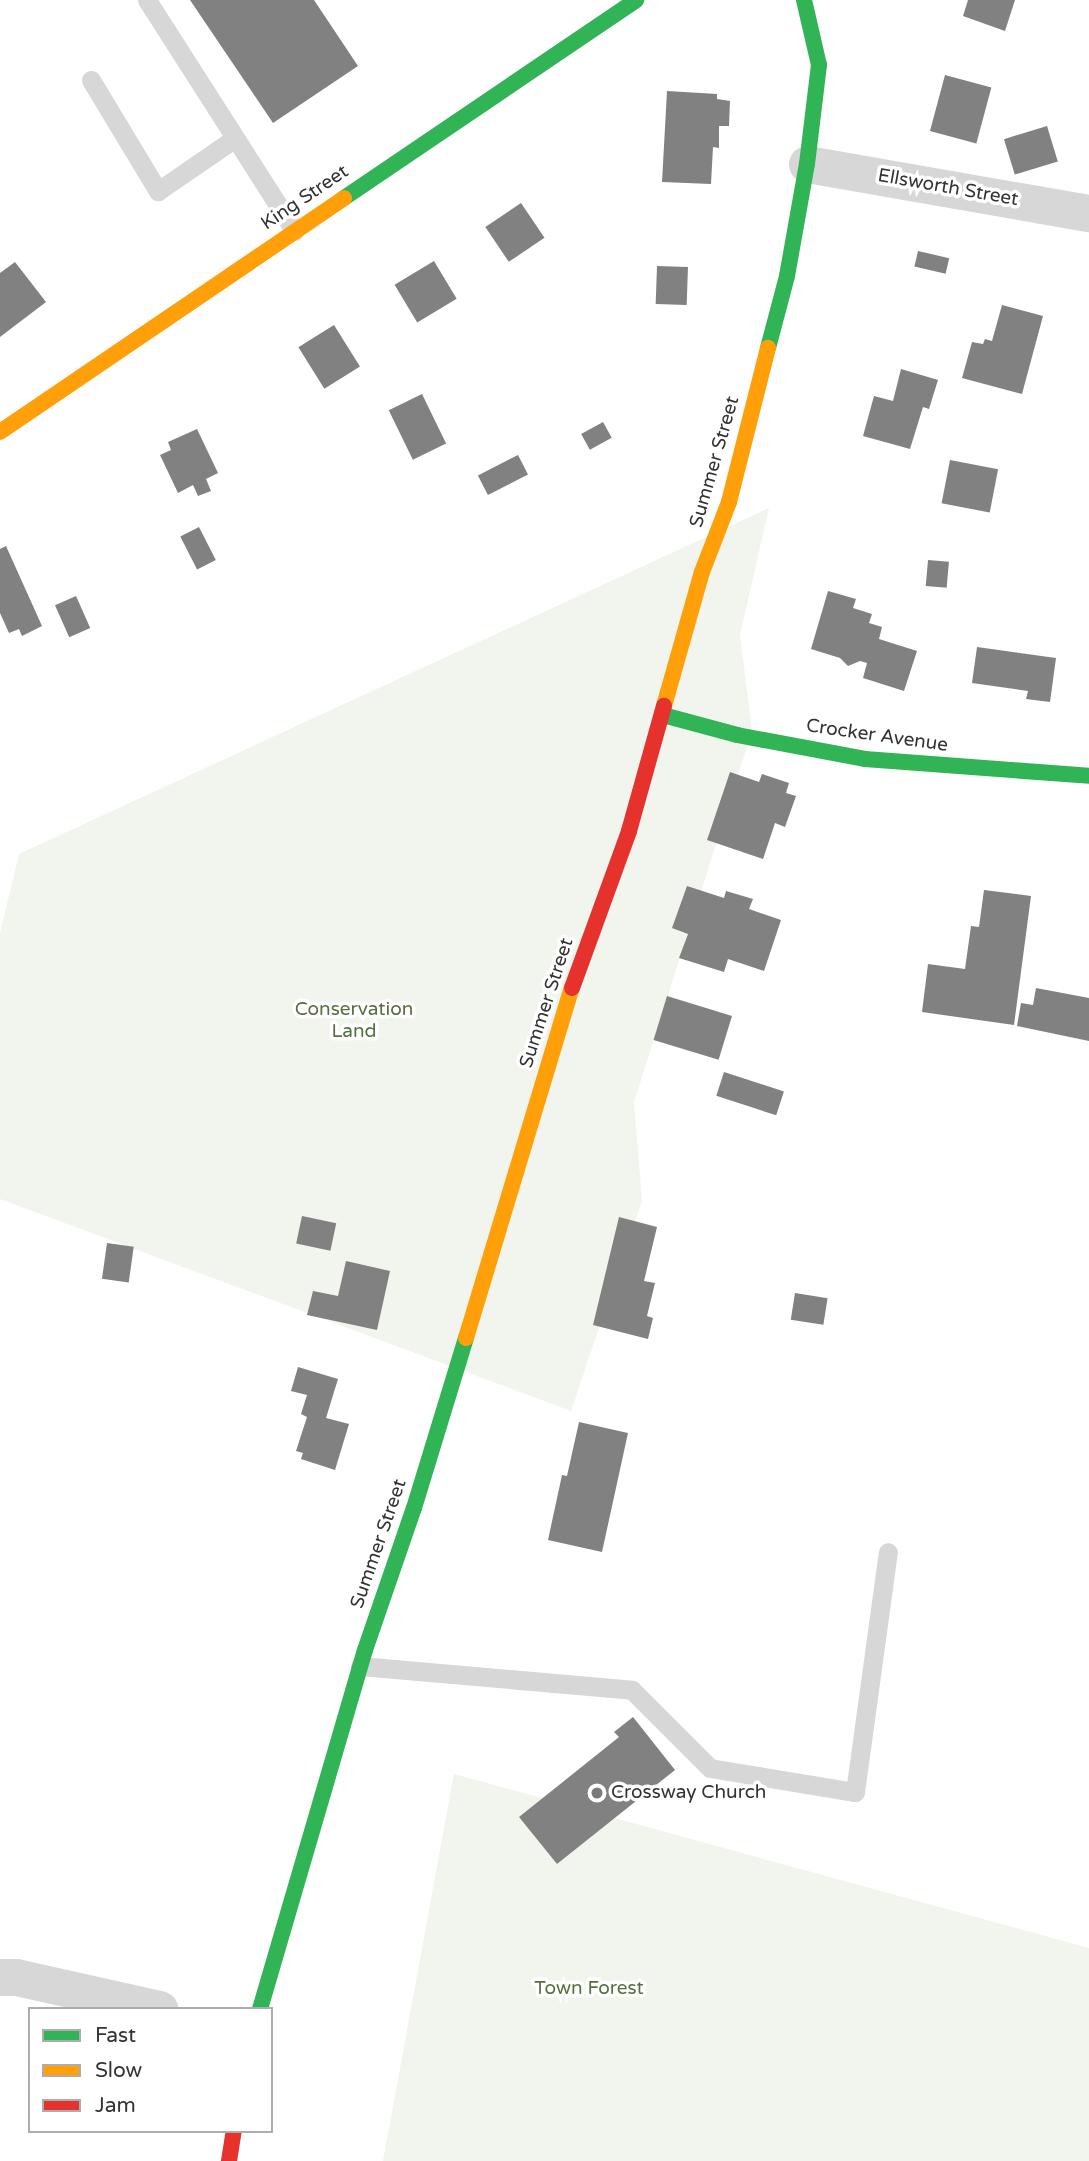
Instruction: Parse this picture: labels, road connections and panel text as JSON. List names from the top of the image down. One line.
{"streets":{"main road":["King Street","Summer Street","Crocker Avenue"],"street":["Ellsworth Street"]},"crossings":[["Ellsworth Street","Summer Street"],["Summer Street","Crocker Avenue"]],"parks":["Conservation Land","Town Forest"],"places":["Crossway Church"],"legend":["Fast","Slow","Jam"]}
